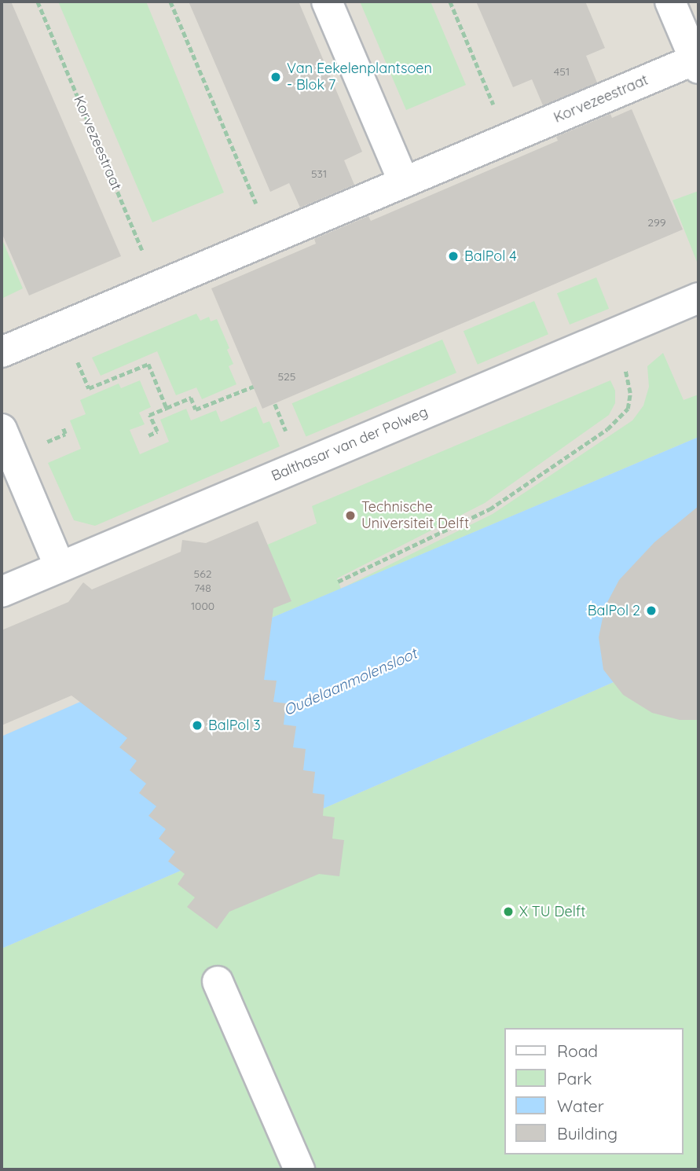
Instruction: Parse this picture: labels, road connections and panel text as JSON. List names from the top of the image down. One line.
{"streets":{"street":["Korvezeestraat","Balthasar van der Polweg"]},"water":["Oudelaanmolensloot"],"places":["Van Eekelenplantsoen - Blok 7","BalPol 4","Technische Universiteit Delft","BalPol 2","BalPol 3","X TU Delft"],"house_numbers":["451","531","299","525","562","748","1000"],"legend":["Road","Park","Water","Building"]}
